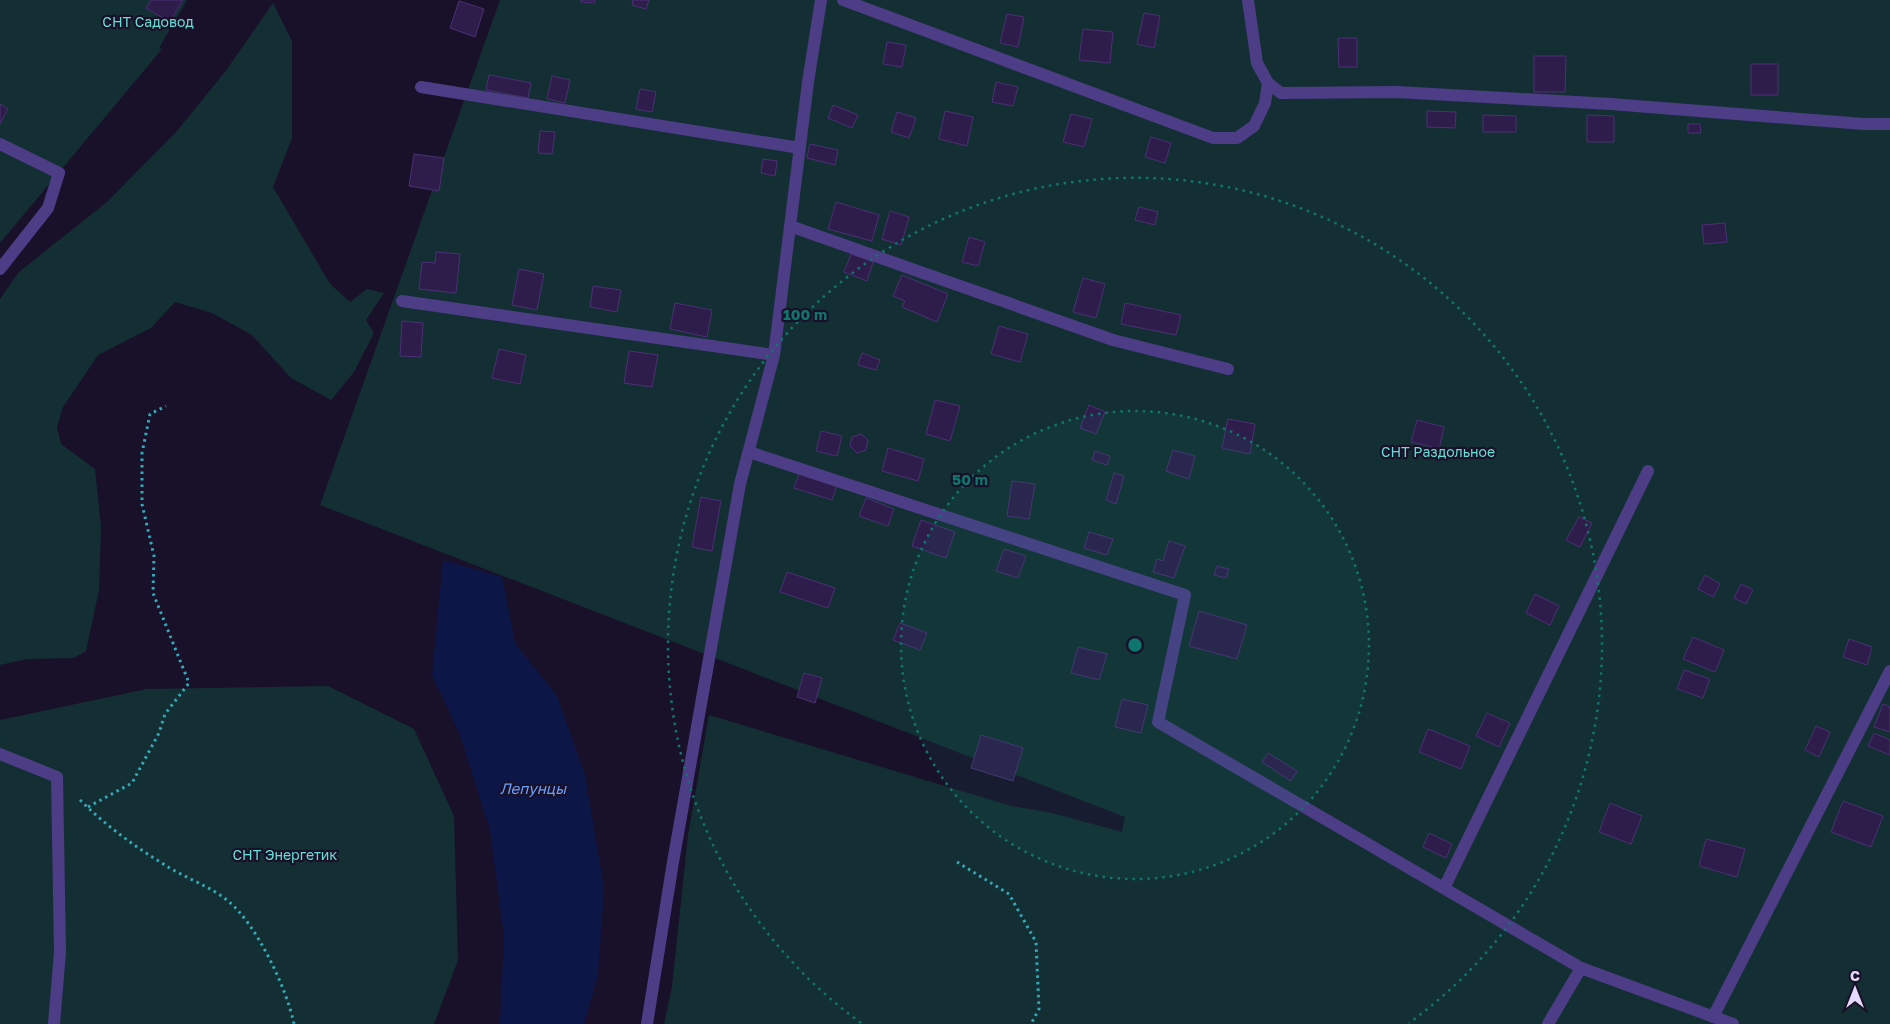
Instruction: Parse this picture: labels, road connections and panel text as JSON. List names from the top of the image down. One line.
{"water":["Лепунцы"],"parks":["СНТ Садовод","СНТ Раздольное","СНТ Энергетик"],"north":"top","rings":["100 m","50 m"]}
